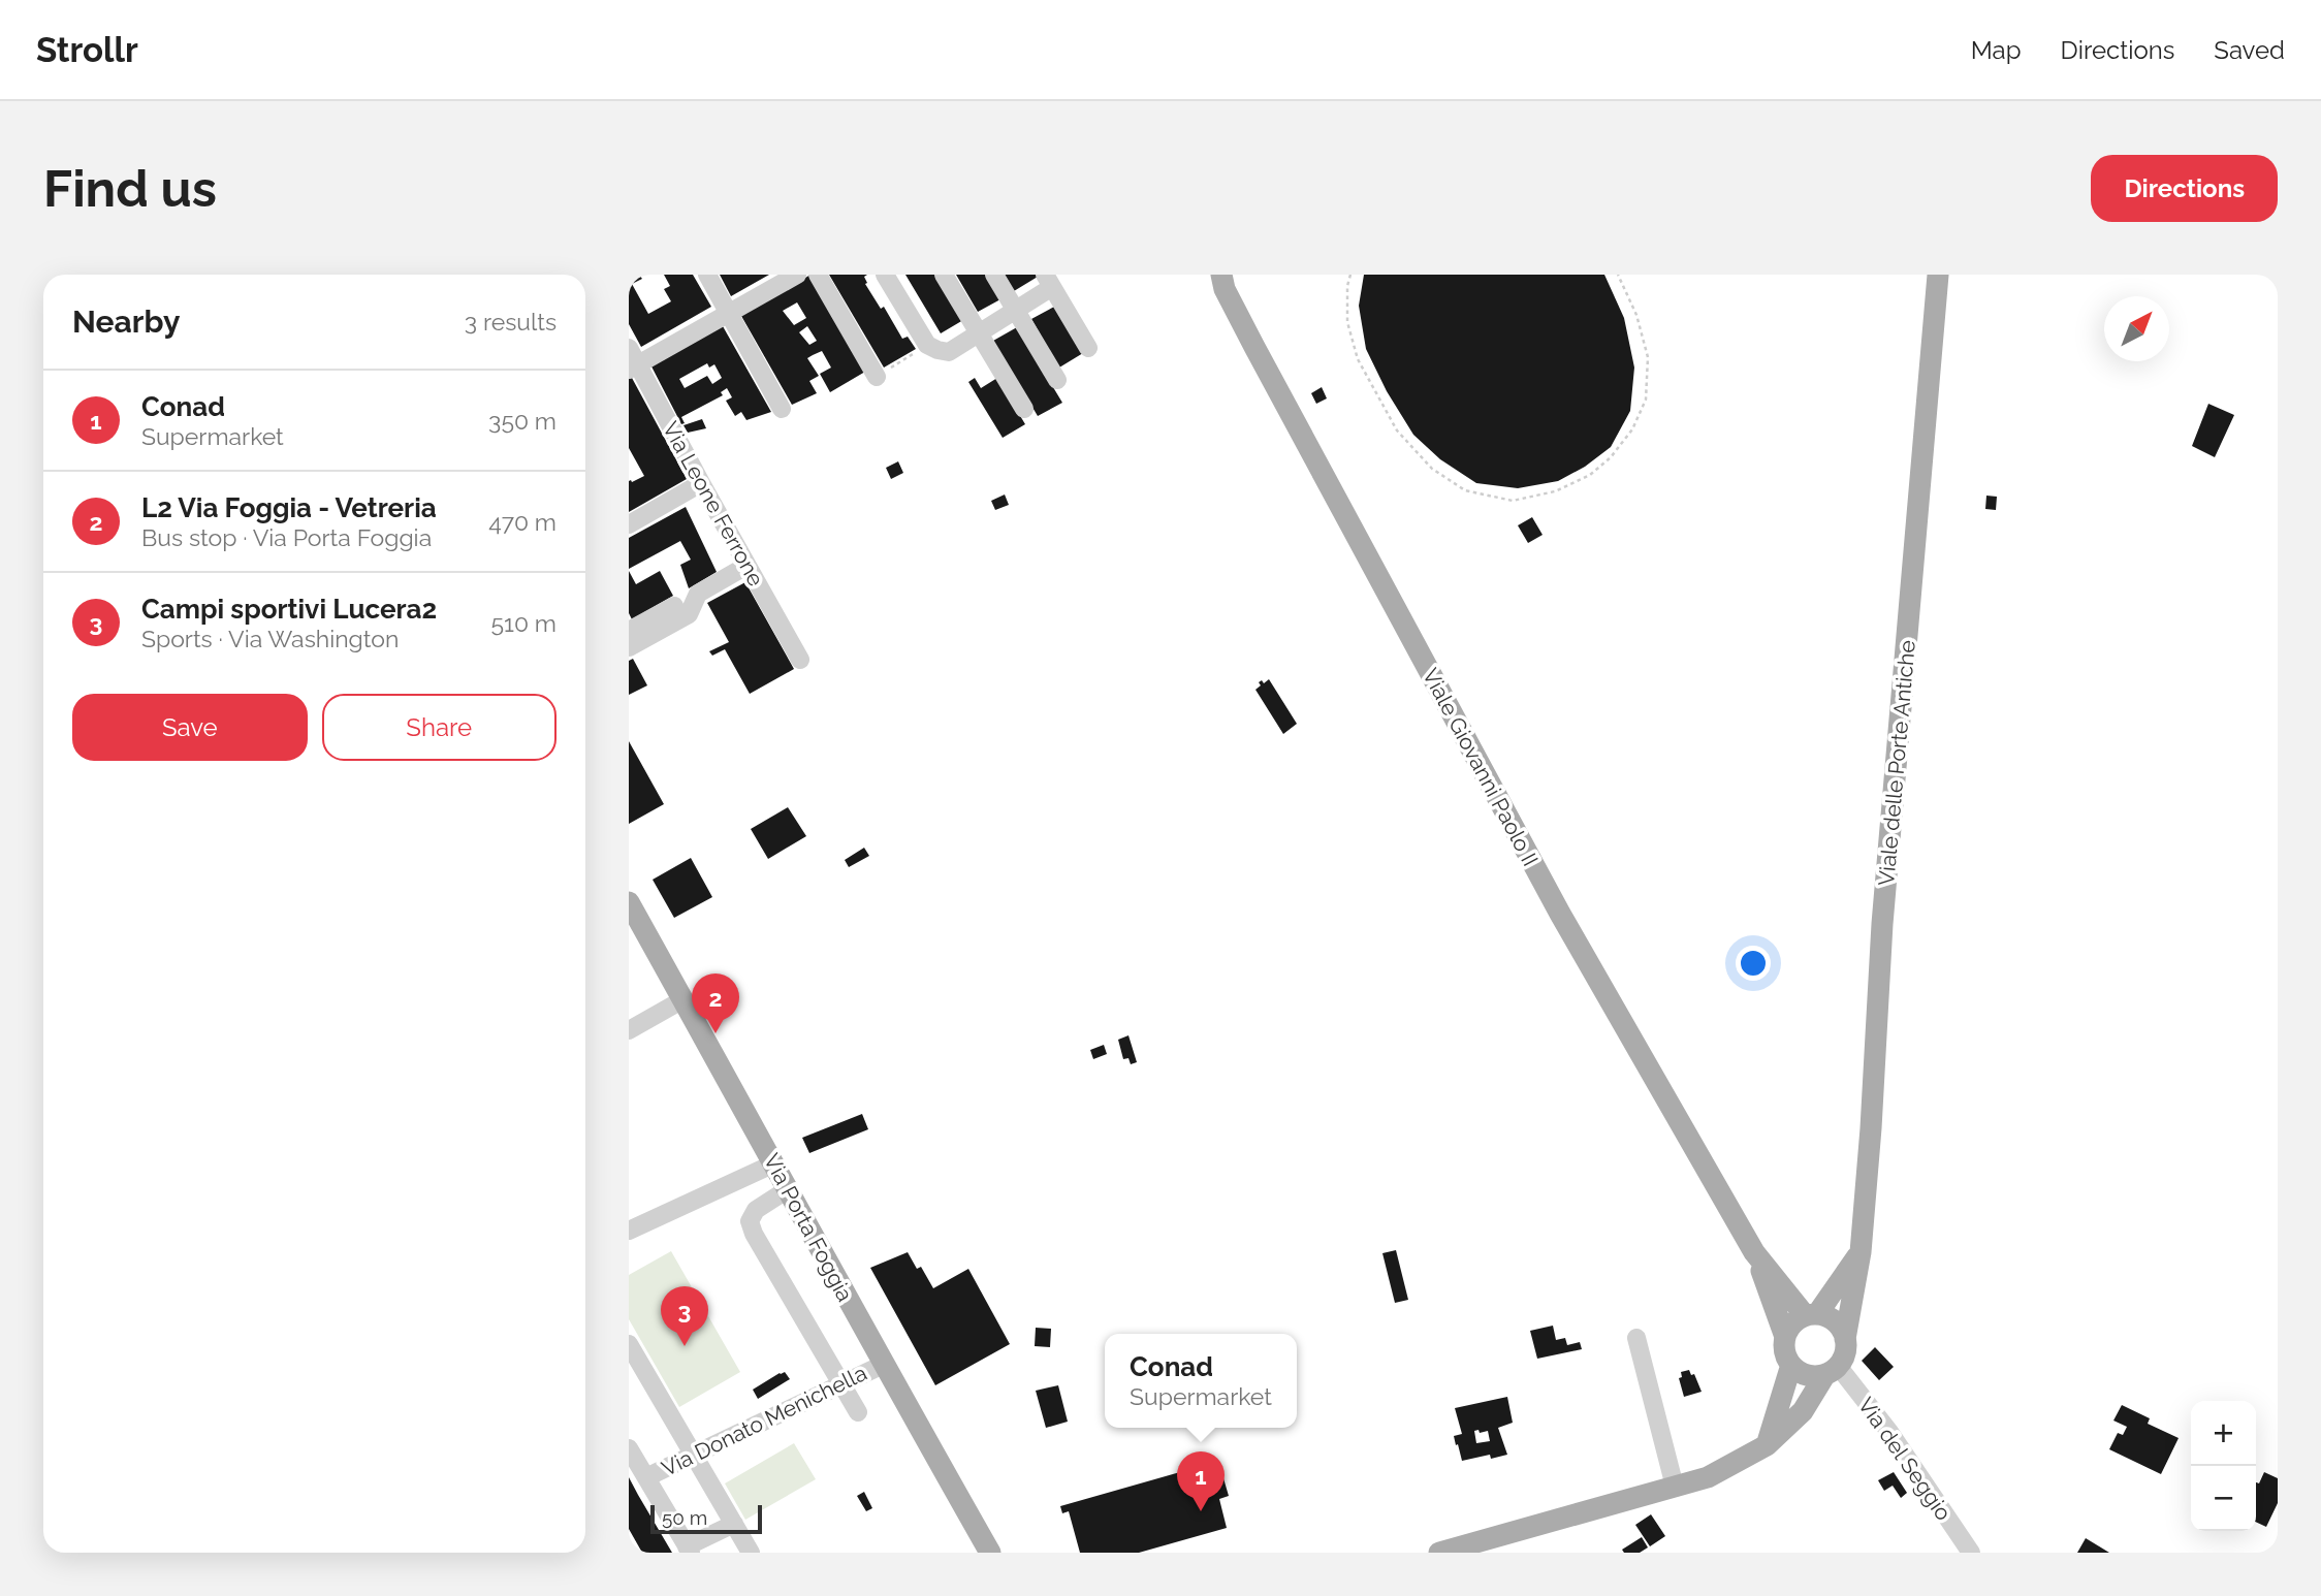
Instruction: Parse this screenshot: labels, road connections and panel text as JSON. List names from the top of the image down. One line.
{"streets":{"main road":["Viale delle Porte Antiche","Viale Giovanni Paolo II","Via Porta Foggia"],"street":["Via Leone Ferrone","Via Donato Menichella","Via del Seggio"]},"crossings":[["Viale delle Porte Antiche","Via del Seggio"],["Via Porta Foggia","Via Donato Menichella"]],"scale_bar":"50 m","north":"top right","page":{"header":"Strollr","nav":["Map","Directions","Saved"],"buttons":["Directions",["Save","Share"]],"title":"Find us","heading":["Nearby","3 results"],"list":[{"mark":"1","name":"Conad","note":"Supermarket","value":"350 m"},{"mark":"2","name":"L2 Via Foggia - Vetreria","note":"Bus stop · Via Porta Foggia","value":"470 m"},{"mark":"3","name":"Campi sportivi Lucera2","note":"Sports · Via Washington","value":"510 m"}],"pins":["2","3","1"],"popup":["Conad","Supermarket"],"map_buttons":["+","−"],"scale":"50 m"}}
